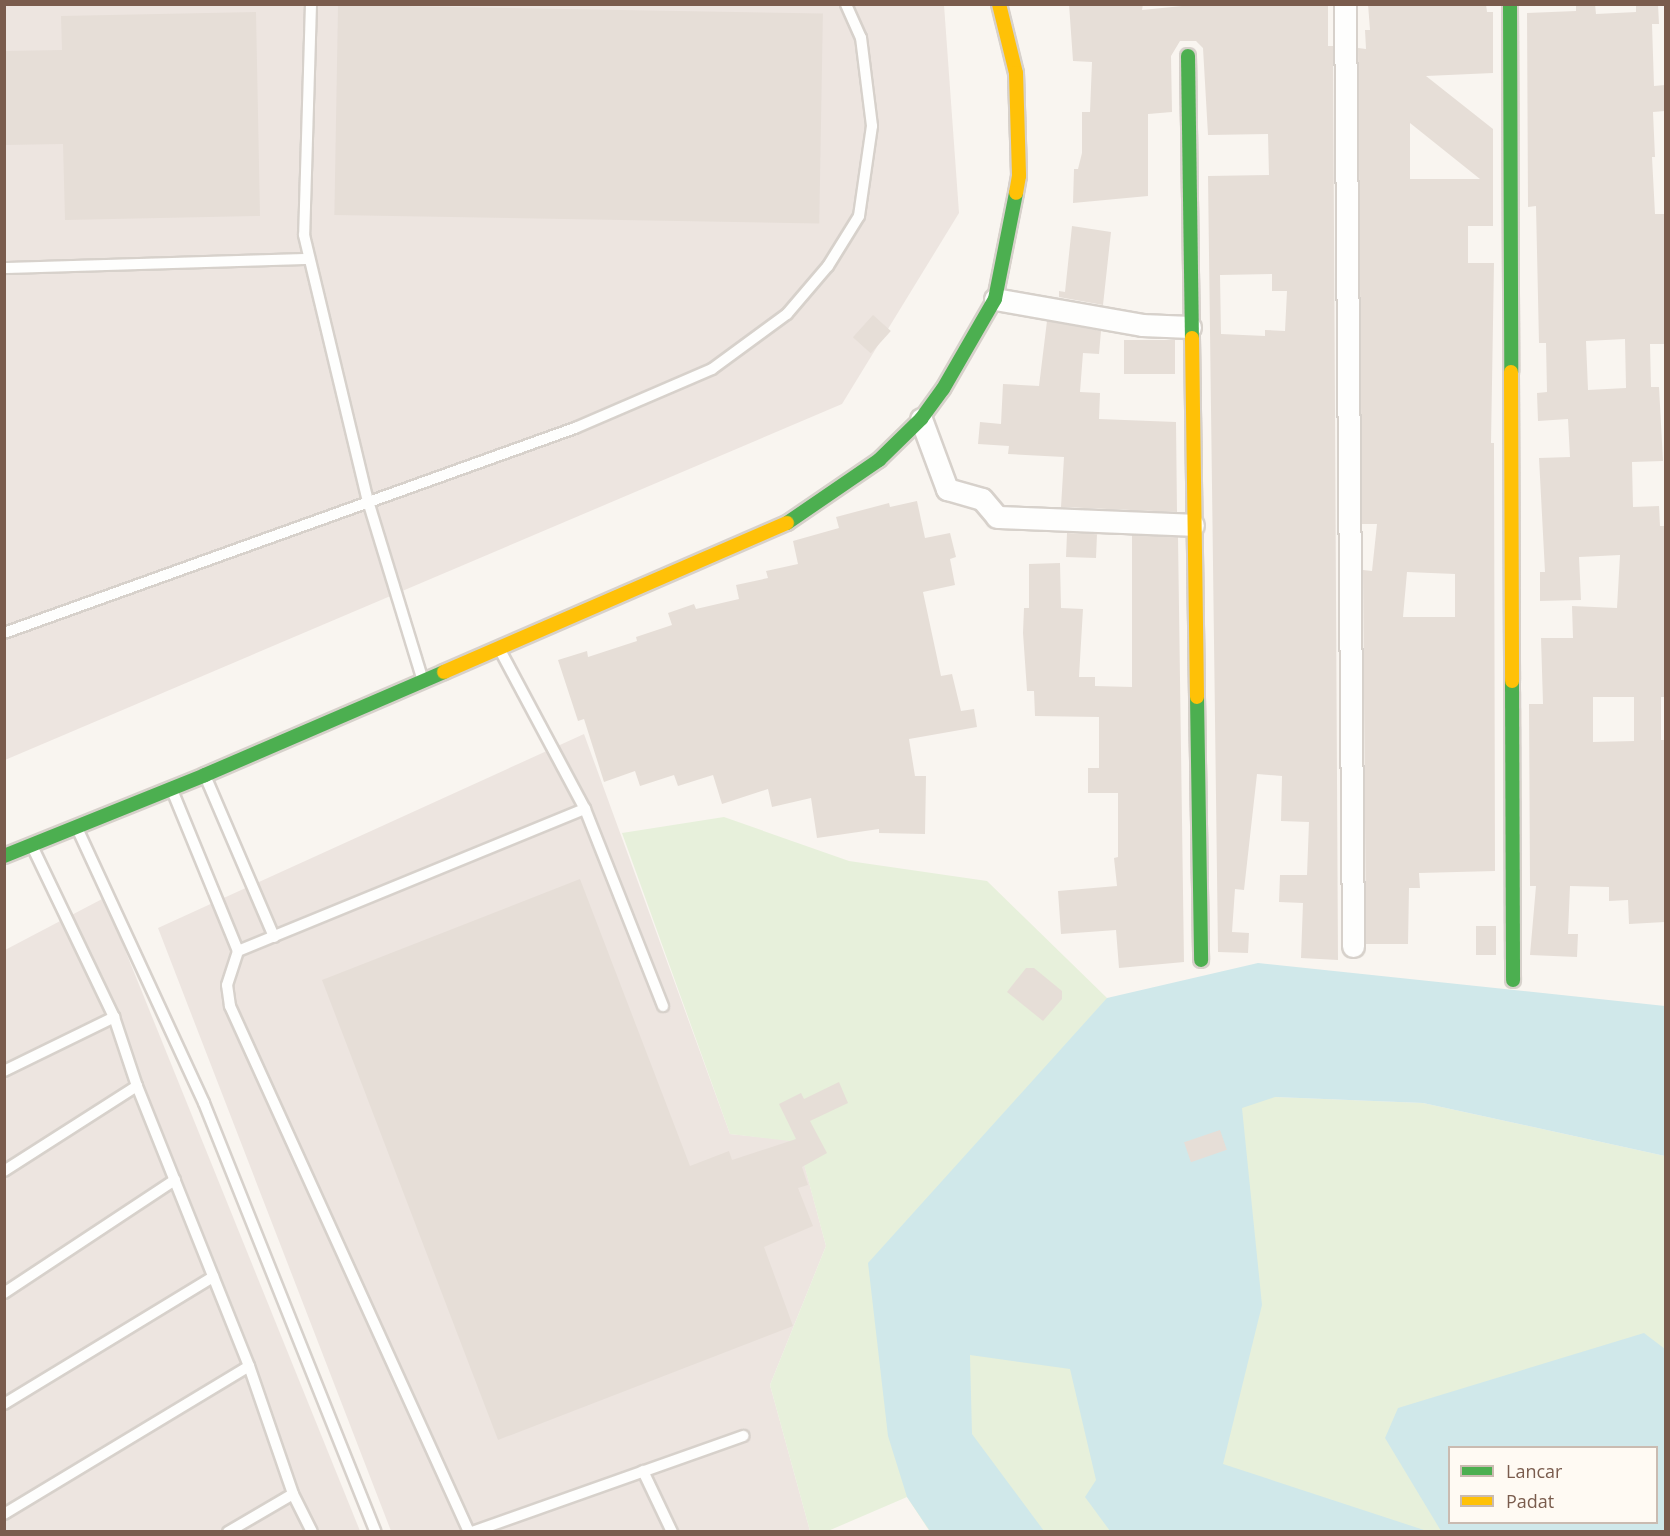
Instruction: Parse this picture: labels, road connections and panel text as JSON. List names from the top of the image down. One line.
{"legend":["Lancar","Padat"]}
